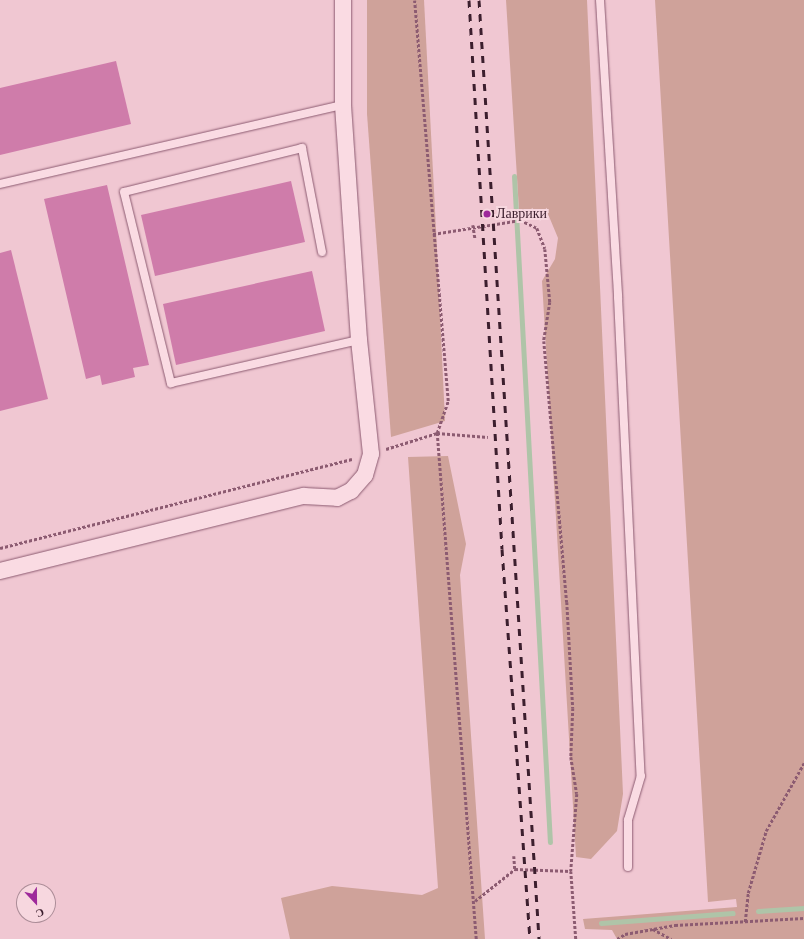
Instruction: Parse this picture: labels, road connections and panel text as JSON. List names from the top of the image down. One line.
{"places":["Лаврики"],"north":"bottom"}
